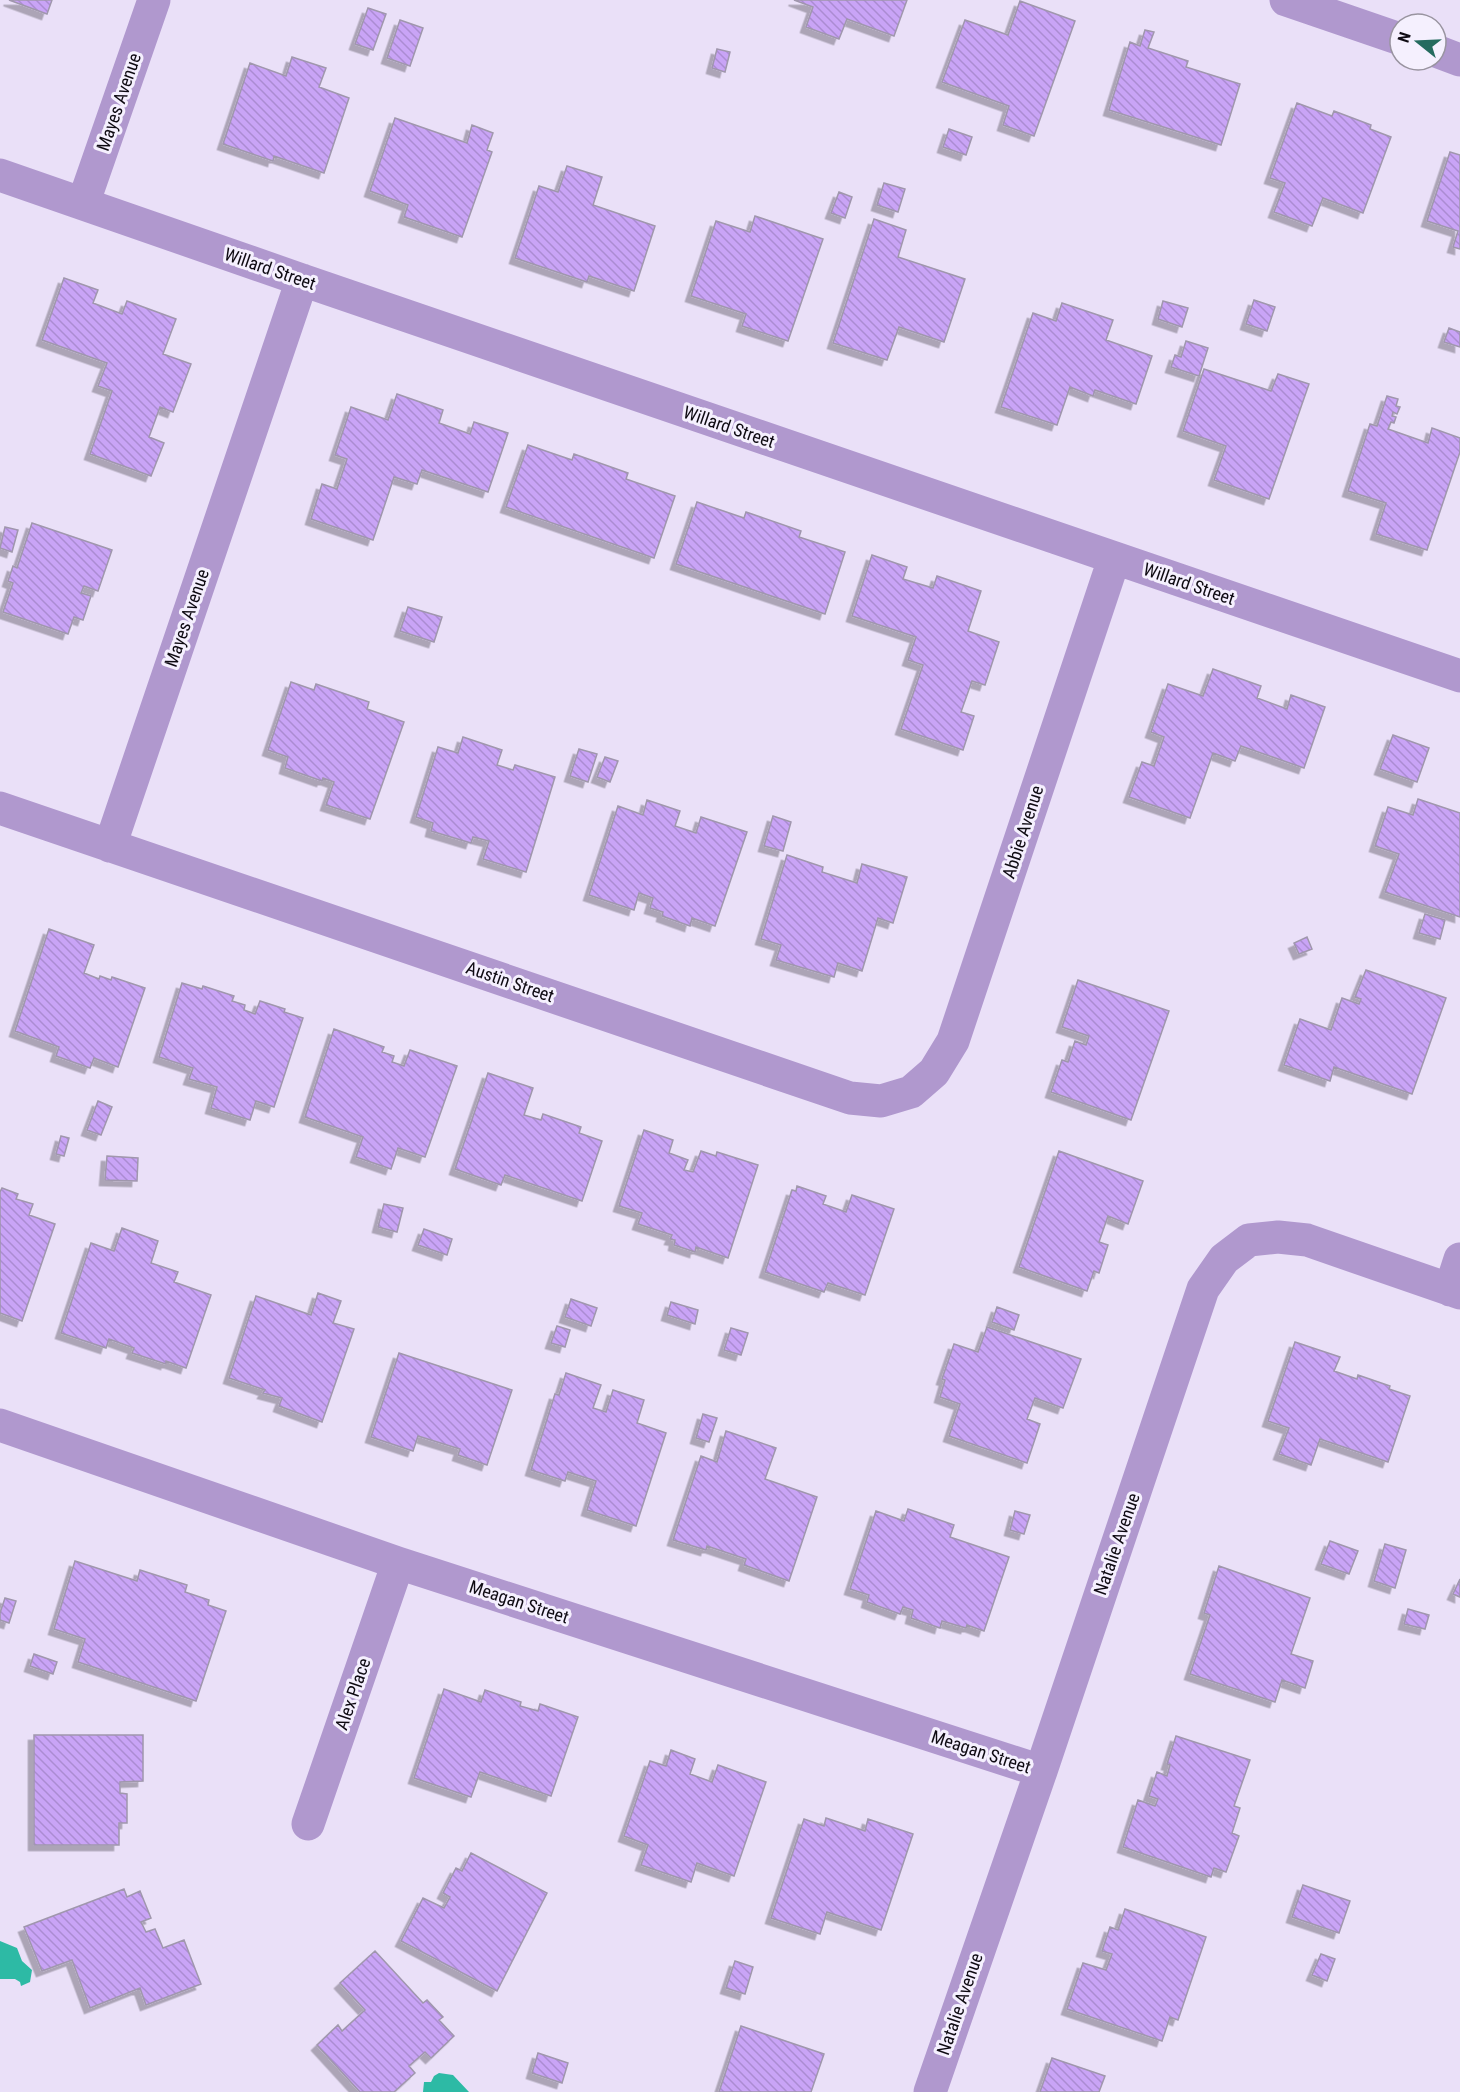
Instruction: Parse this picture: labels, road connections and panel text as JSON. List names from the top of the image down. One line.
{"streets":{"street":["Mayes Avenue","Willard Street","Abbie Avenue","Austin Street","Natalie Avenue","Meagan Street","Alex Place"]},"crossings":[["Mayes Avenue","Willard Street"],["Mayes Avenue","Austin Street"],["Willard Street","Abbie Avenue"],["Abbie Avenue","Austin Street"],["Natalie Avenue","Meagan Street"],["Meagan Street","Alex Place"]],"north":"left"}
